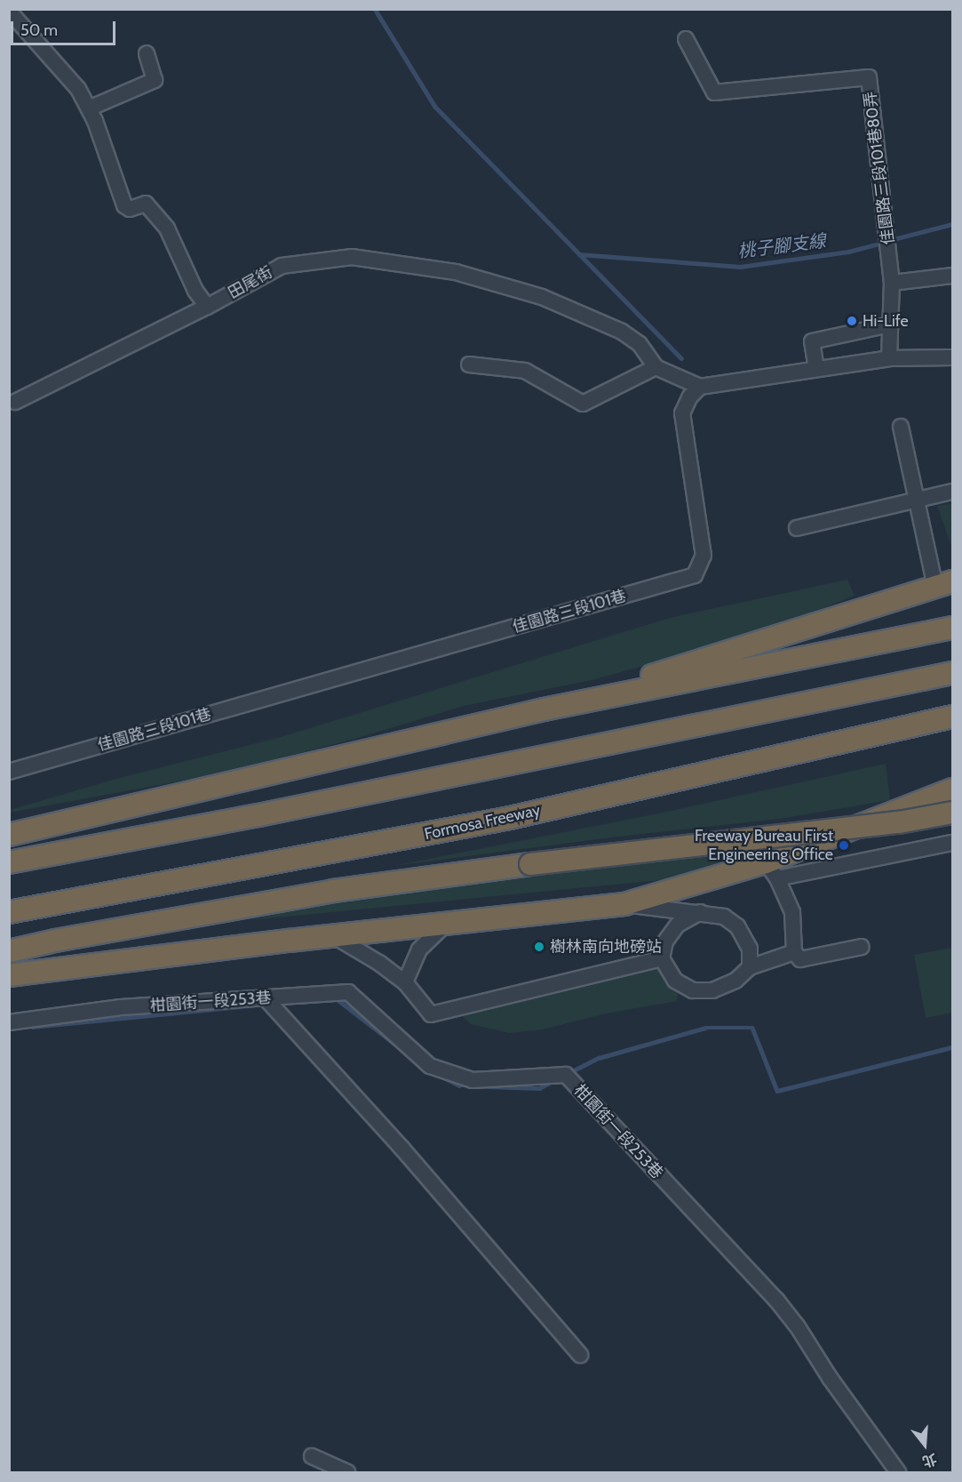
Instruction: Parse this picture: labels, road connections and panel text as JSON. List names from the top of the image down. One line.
{"streets":{"highway":["Formosa Freeway"],"street":["佳園路三段101巷80弄","田尾街","佳園路三段101巷","柑園街一段253巷"]},"water":["桃子腳支線"],"places":["Hi-Life","Freeway Bureau First Engineering Office","樹林南向地磅站"],"scale_bar":"50 m","north":"bottom"}
